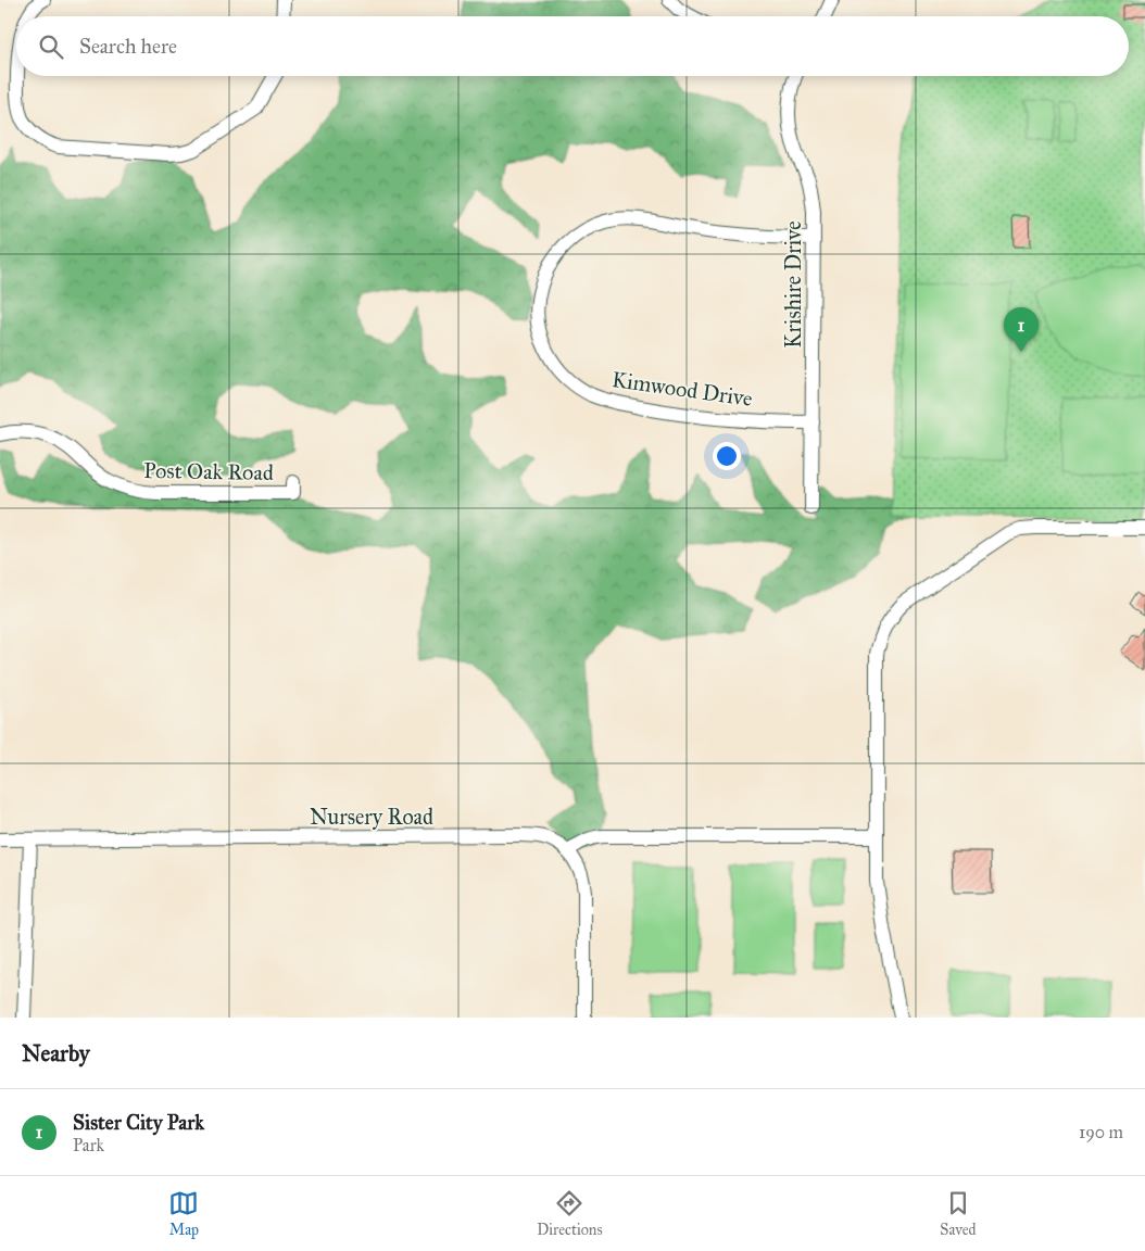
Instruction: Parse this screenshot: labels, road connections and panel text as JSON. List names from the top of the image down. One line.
{"streets":{"street":["Krishire Drive","Kimwood Drive","Post Oak Road","Nursery Road"]},"crossings":[["Krishire Drive","Kimwood Drive"]],"page":{"search":"Search here","pins":"1","heading":"Nearby","list":[{"mark":"1","name":"Sister City Park","note":"Park","value":"190 m"}],"nav":["Map","Directions","Saved"]}}
